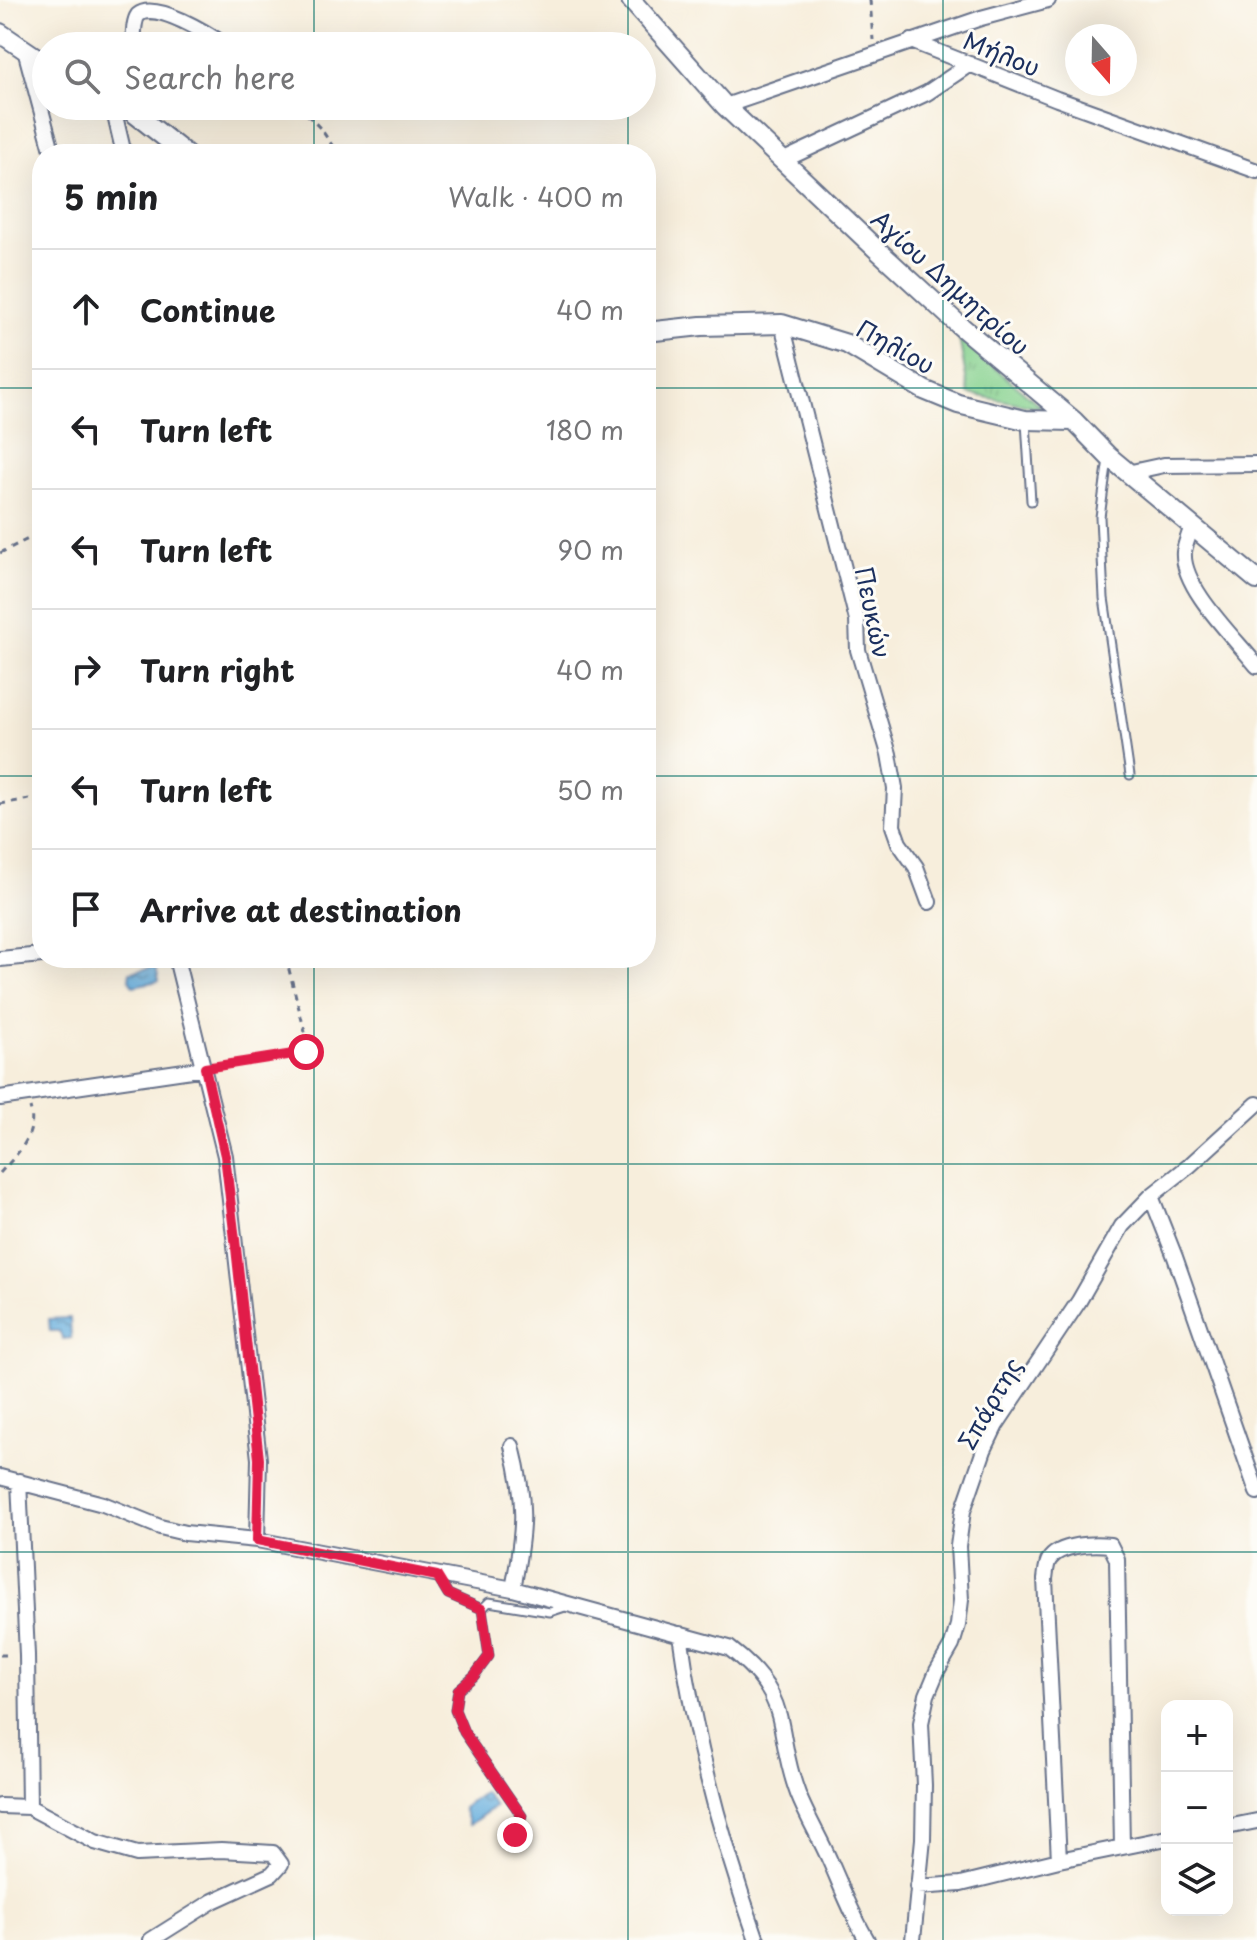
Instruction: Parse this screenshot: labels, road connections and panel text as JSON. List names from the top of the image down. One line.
{"streets":{"street":["Μήλου","Αγίου Δημητρίου","Πηλίου","Πευκών","Σπάρτης"]},"crossings":[["Αγίου Δημητρίου","Πηλίου"],["Πηλίου","Πευκών"]],"north":"bottom","page":{"search":"Search here","heading":["5 min","Walk · 400 m"],"list":[["Continue","40 m"],["Turn left","180 m"],["Turn left","90 m"],["Turn right","40 m"],["Turn left","50 m"],"Arrive at destination"],"map_buttons":["+","−"]}}
